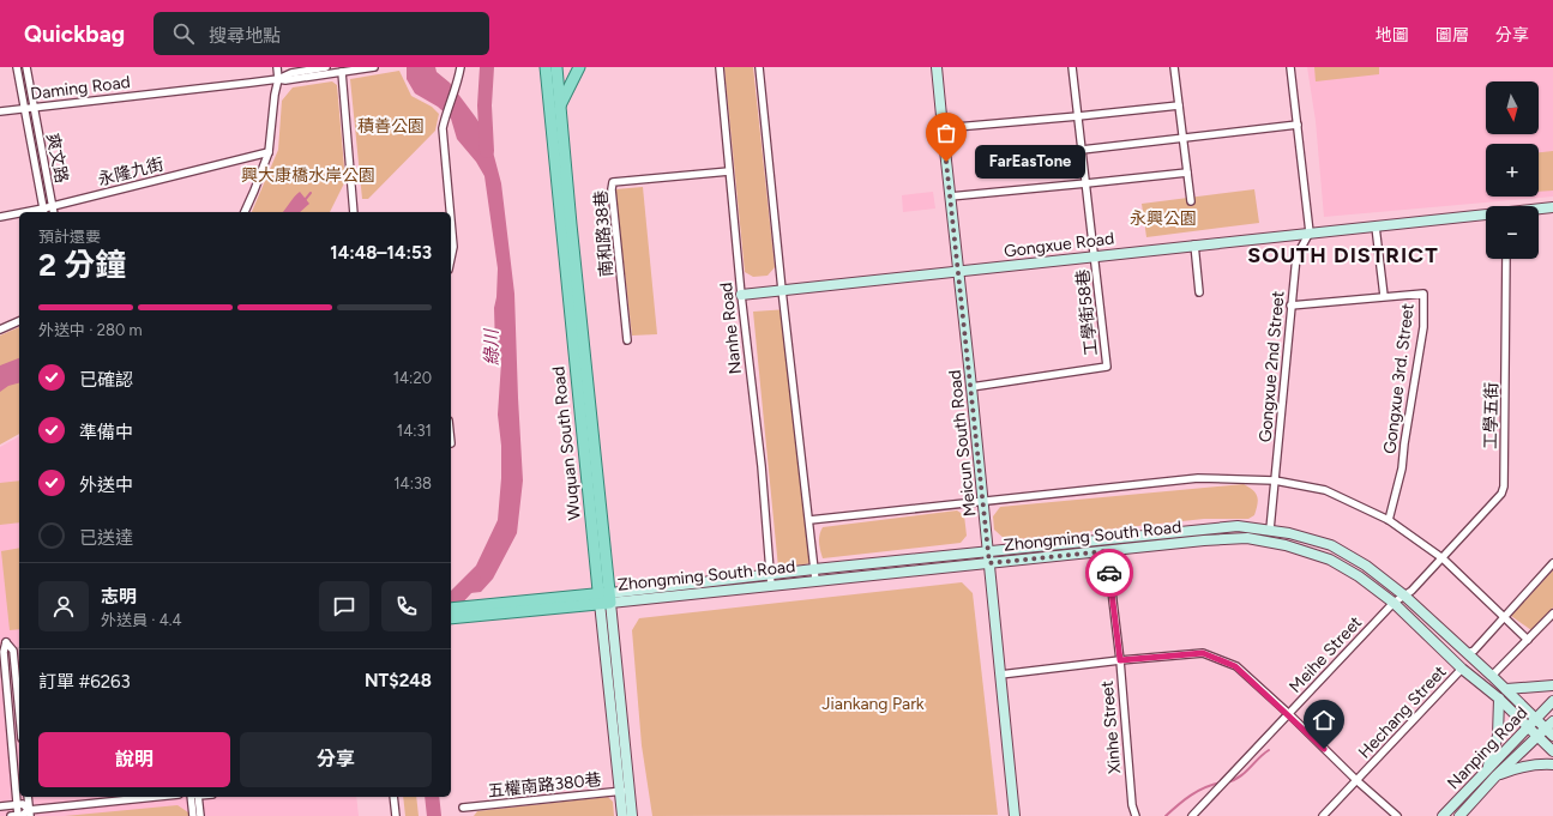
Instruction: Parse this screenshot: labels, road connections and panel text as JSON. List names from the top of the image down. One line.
{"streets":{"main road":["Gongxue Road","Wuquan South Road","Meicun South Road","Zhongming South Road","Nanping Road"],"street":["Daming Road","爽文路","永隆九街","南和路38巷","工學街58巷","Nanhe Road","Gongxue 2nd Street","Gongxue 3rd. Street","工學五街","Meihe Street","Hechang Street","Xinhe Street","五權南路380巷"]},"crossings":[["Daming Road","爽文路"],["爽文路","永隆九街"],["南和路38巷","Nanhe Road"],["Gongxue Road","工學街58巷"],["Gongxue Road","Nanhe Road"],["Gongxue Road","Gongxue 2nd Street"],["Gongxue Road","Gongxue 3rd. Street"],["Gongxue Road","Meicun South Road"],["工學街58巷","Meicun South Road"],["Nanhe Road","Zhongming South Road"],["Gongxue 2nd Street","Zhongming South Road"],["工學五街","Meihe Street"],["Wuquan South Road","Zhongming South Road"],["Wuquan South Road","五權南路380巷"],["Meicun South Road","Zhongming South Road"],["Zhongming South Road","Meihe Street"],["Zhongming South Road","Hechang Street"],["Zhongming South Road","Xinhe Street"],["Zhongming South Road","Nanping Road"]],"districts":["SOUTH DISTRICT"],"water":["綠川"],"parks":["積善公園","興大康橋水岸公園","永興公園","Jiankang Park"],"places":["FarEasTone"],"north":"bottom","page":{"header":"Quickbag","search":"搜尋地點","nav":["地圖","圖層","分享"],"map_buttons":["+","−"],"bubble":"FarEasTone","heading":["2 分鐘","預計還要","14:48–14:53"],"panel":["志明","外送員 · 4.4","訂單 #6263","NT$248"],"bar":"外送中 · 280 m","list":[["已確認","14:20"],["準備中","14:31"],["外送中","14:38"],"已送達"],"buttons":["說明","分享"]}}
